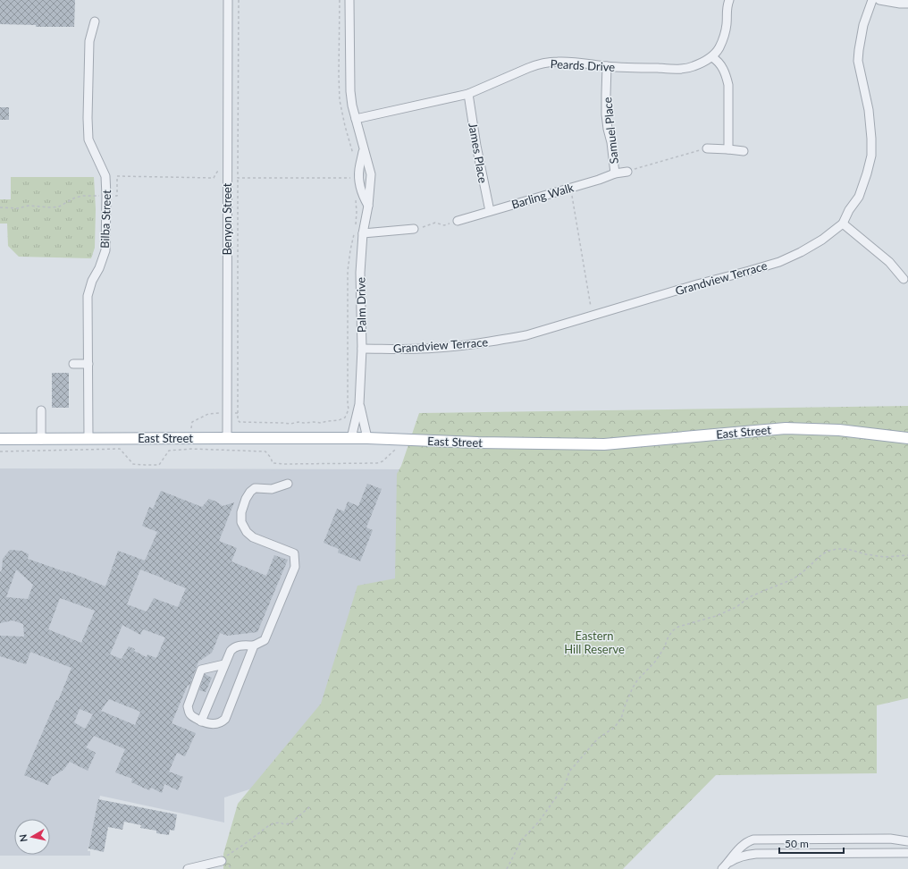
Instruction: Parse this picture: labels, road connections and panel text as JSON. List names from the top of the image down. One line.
{"streets":{"main road":["East Street"],"street":["Peards Drive","Samuel Place","James Place","Barling Walk","Bilba Street","Benyon Street","Grandview Terrace","Palm Drive"]},"crossings":[["Peards Drive","Samuel Place"],["Peards Drive","James Place"],["Peards Drive","Palm Drive"],["Samuel Place","Barling Walk"],["James Place","Barling Walk"],["Bilba Street","East Street"],["Benyon Street","East Street"],["Grandview Terrace","Palm Drive"],["Palm Drive","East Street"]],"parks":["Eastern Hill Reserve"],"scale_bar":"50 m","north":"left"}
